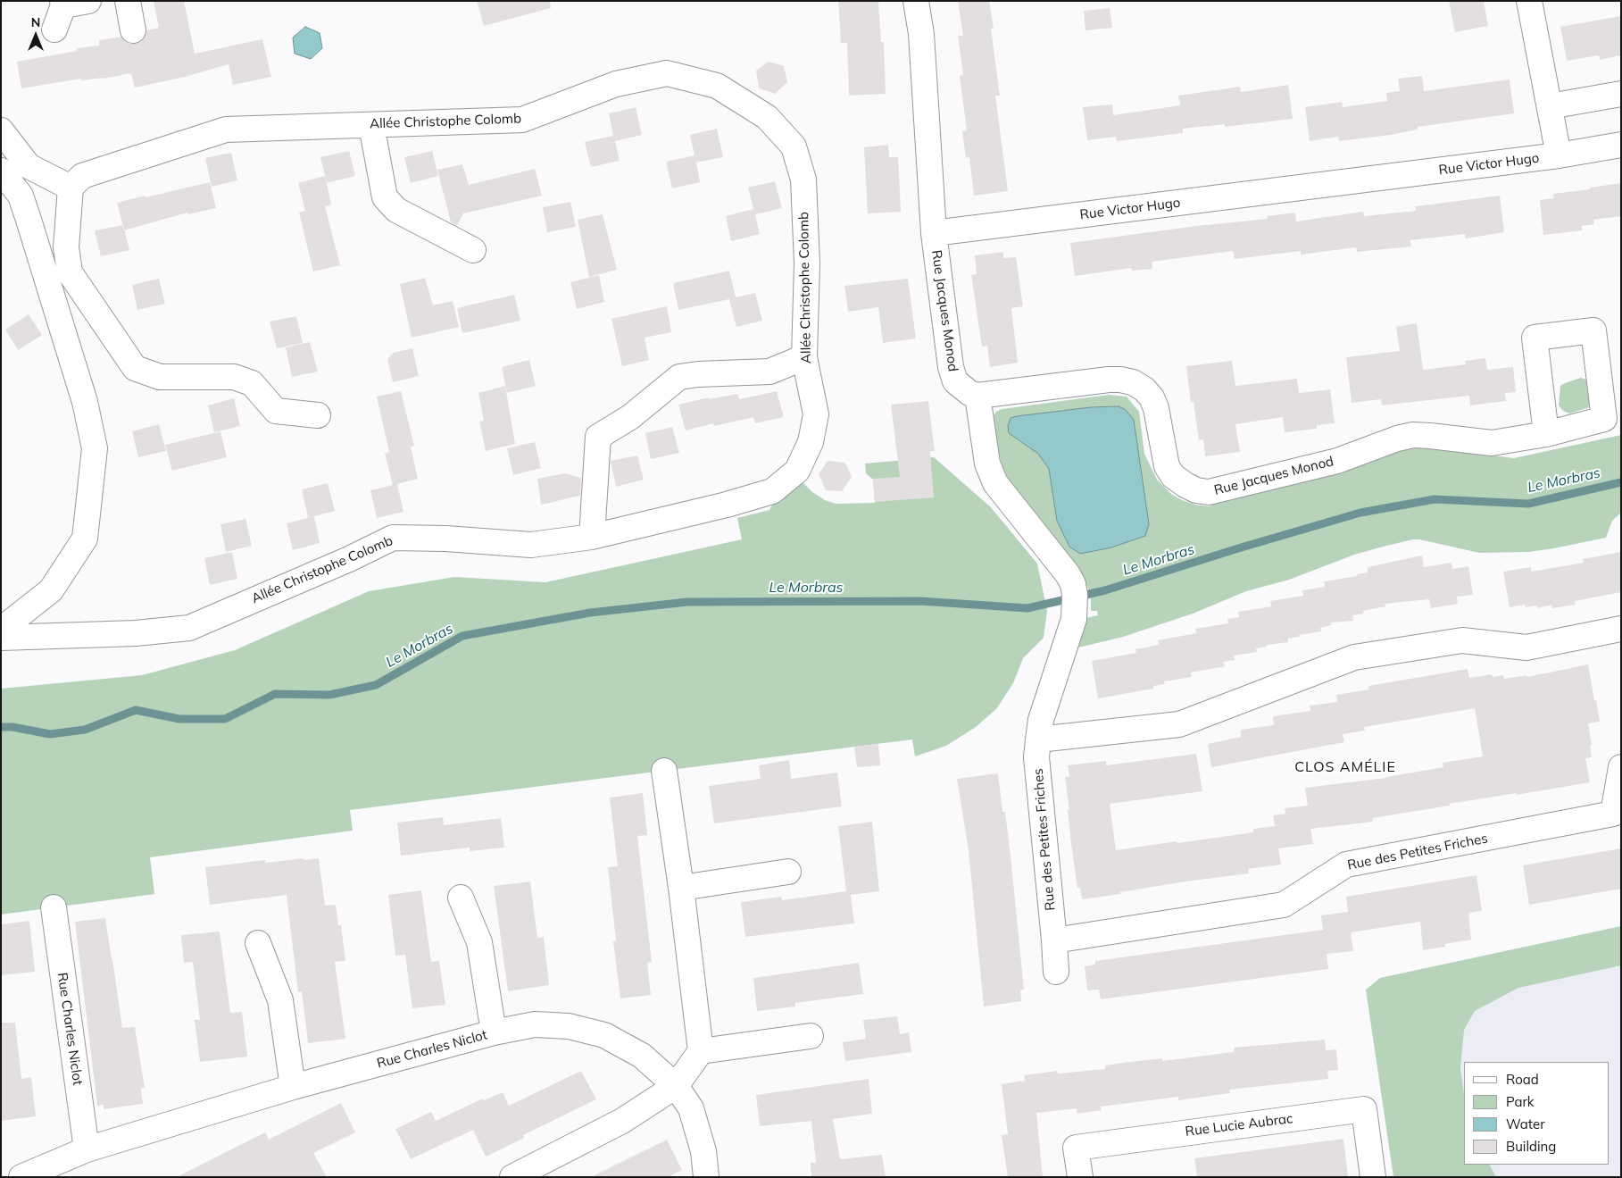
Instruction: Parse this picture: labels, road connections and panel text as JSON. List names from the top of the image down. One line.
{"streets":{"street":["Allée Christophe Colomb","Rue Victor Hugo","Rue Jacques Monod","Rue des Petites Friches","Rue Charles Niclot","Rue Lucie Aubrac"]},"crossings":[["Rue Victor Hugo","Rue Jacques Monod"],["Rue Jacques Monod","Rue des Petites Friches"]],"districts":["CLOS AMÉLIE"],"water":["Le Morbras"],"legend":["Road","Park","Water","Building"],"north":"top"}
